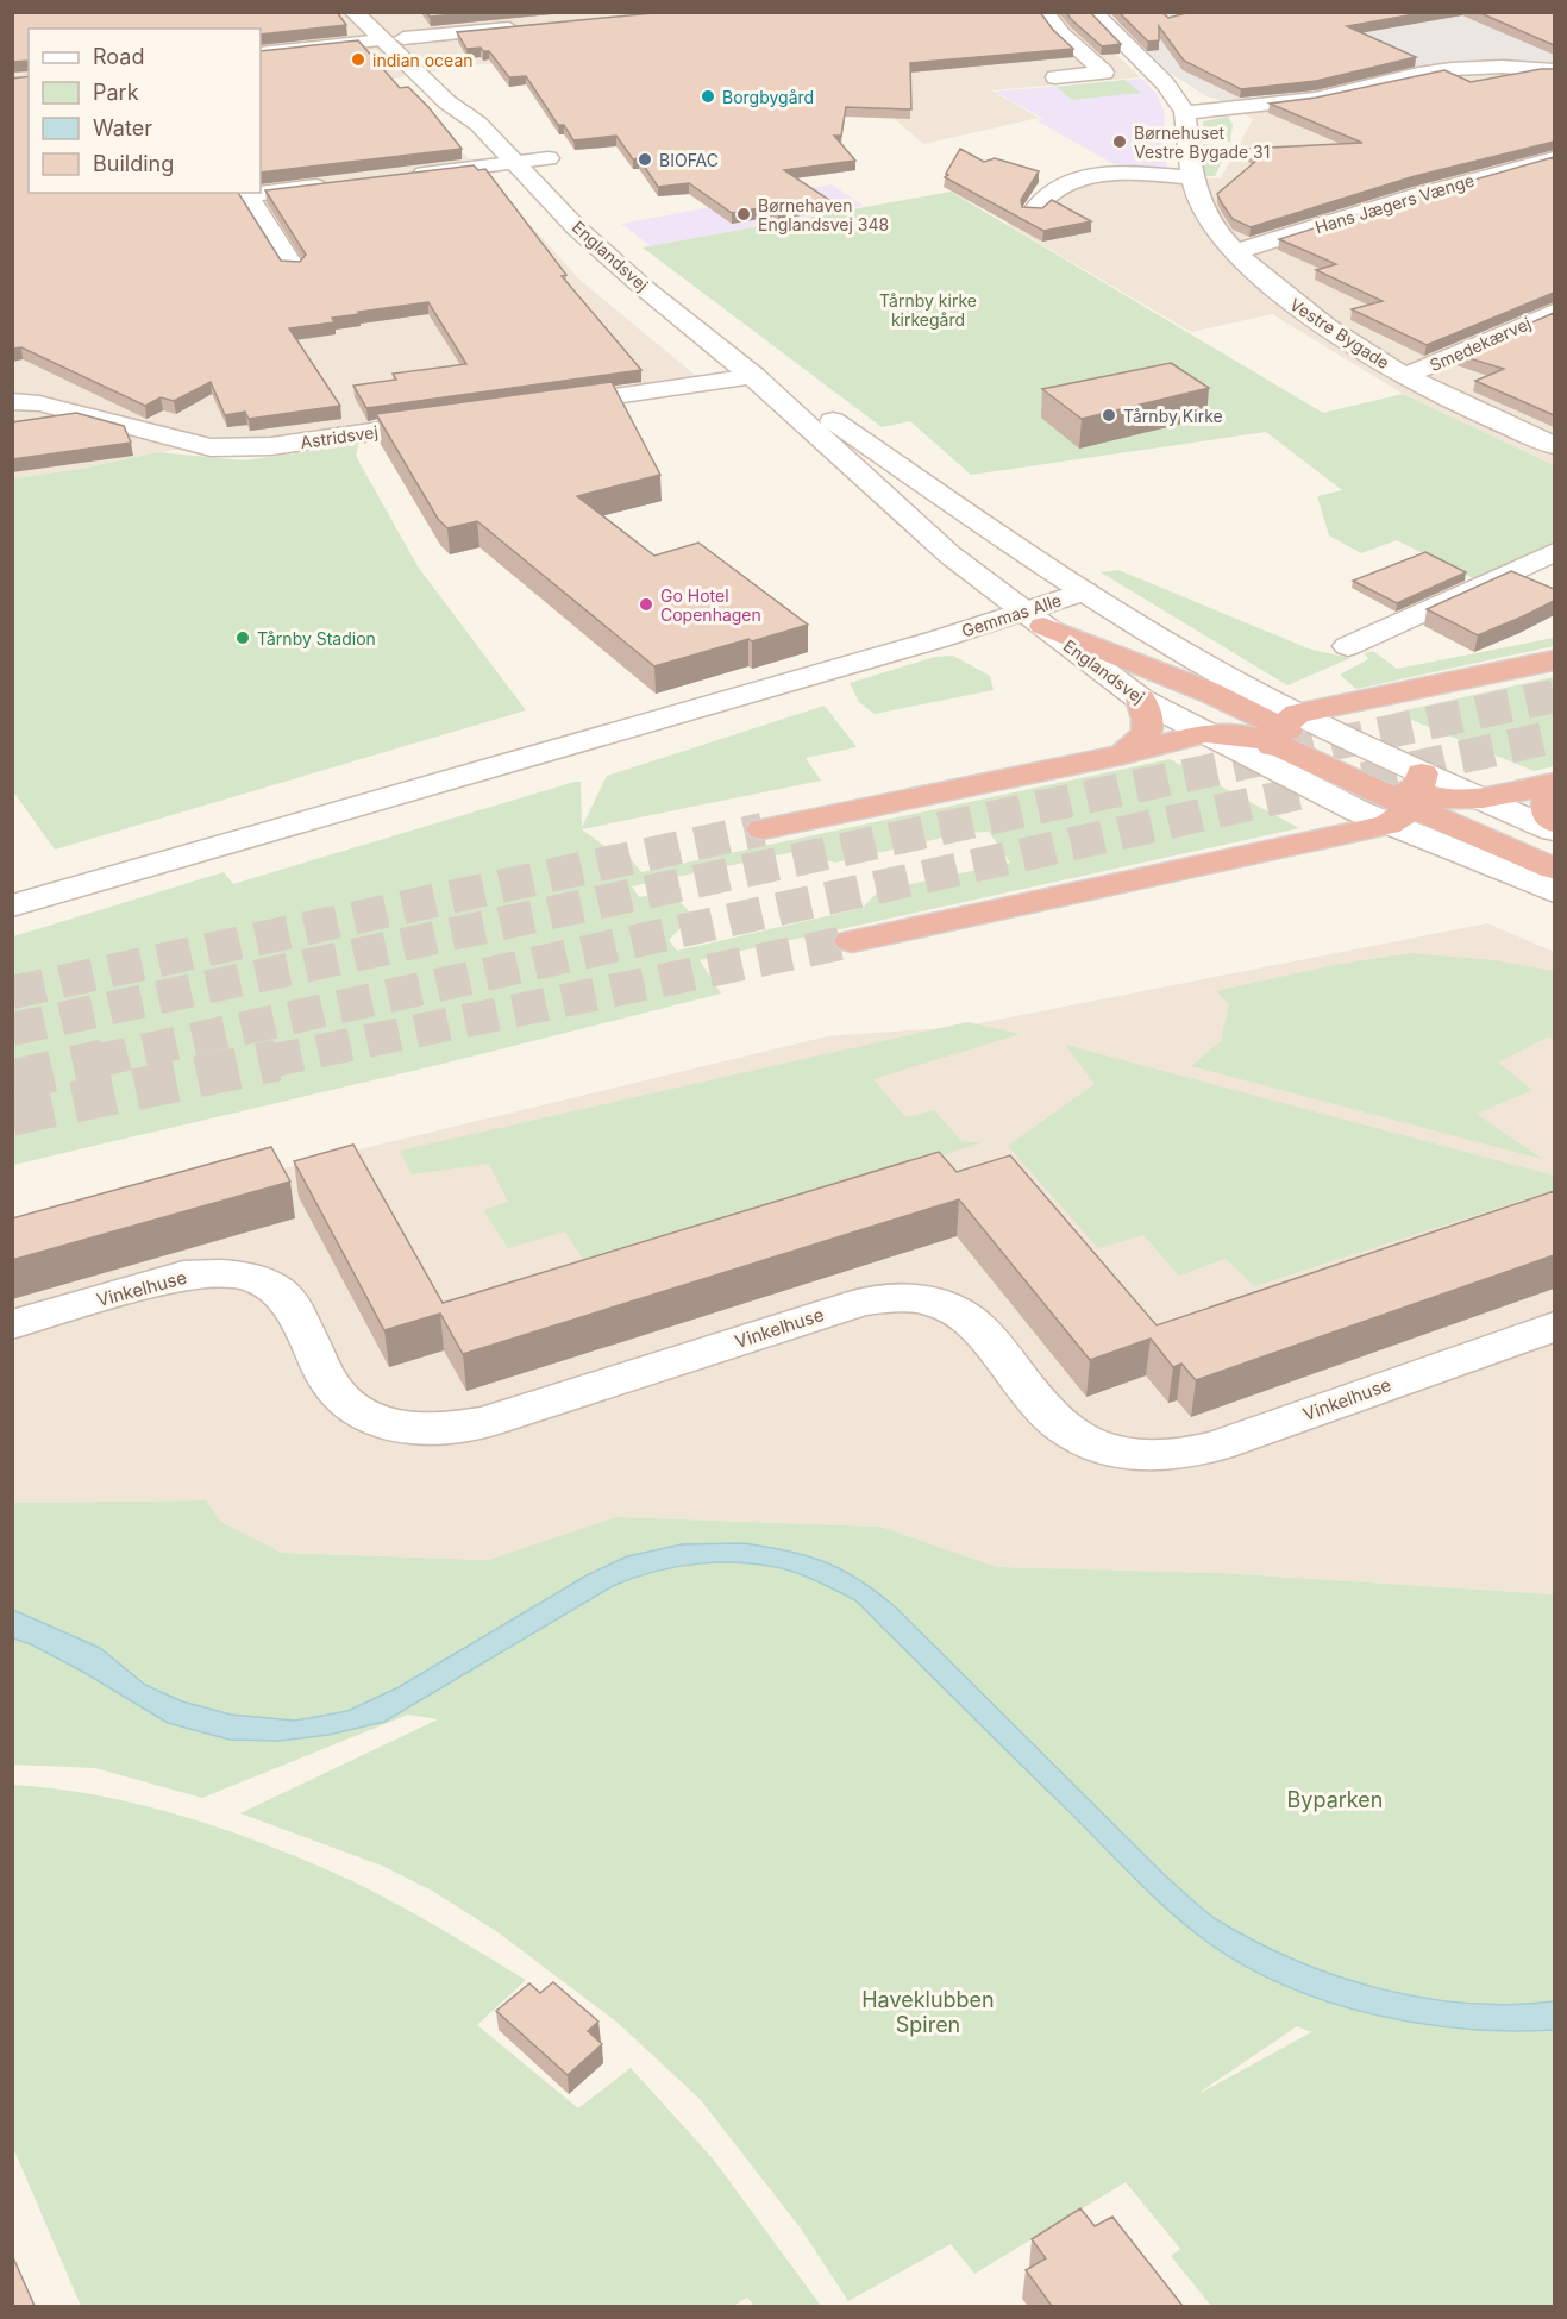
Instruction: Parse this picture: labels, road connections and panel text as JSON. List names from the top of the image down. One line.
{"streets":{"street":["Hans Jægers Vænge","Englandsvej","Vestre Bygade","Smedekærvej","Astridsvej","Gemmas Alle","Vinkelhuse"]},"crossings":[["Hans Jægers Vænge","Vestre Bygade"],["Englandsvej","Gemmas Alle"],["Vestre Bygade","Smedekærvej"]],"parks":["Tårnby kirke kirkegård","Byparken","Haveklubben Spiren"],"places":["indian ocean","Borgbygård","Børnehuset Vestre Bygade 31","BIOFAC","Børnehaven Englandsvej 348","Tårnby Kirke","Go Hotel Copenhagen","Tårnby Stadion"],"legend":["Road","Park","Water","Building"]}
